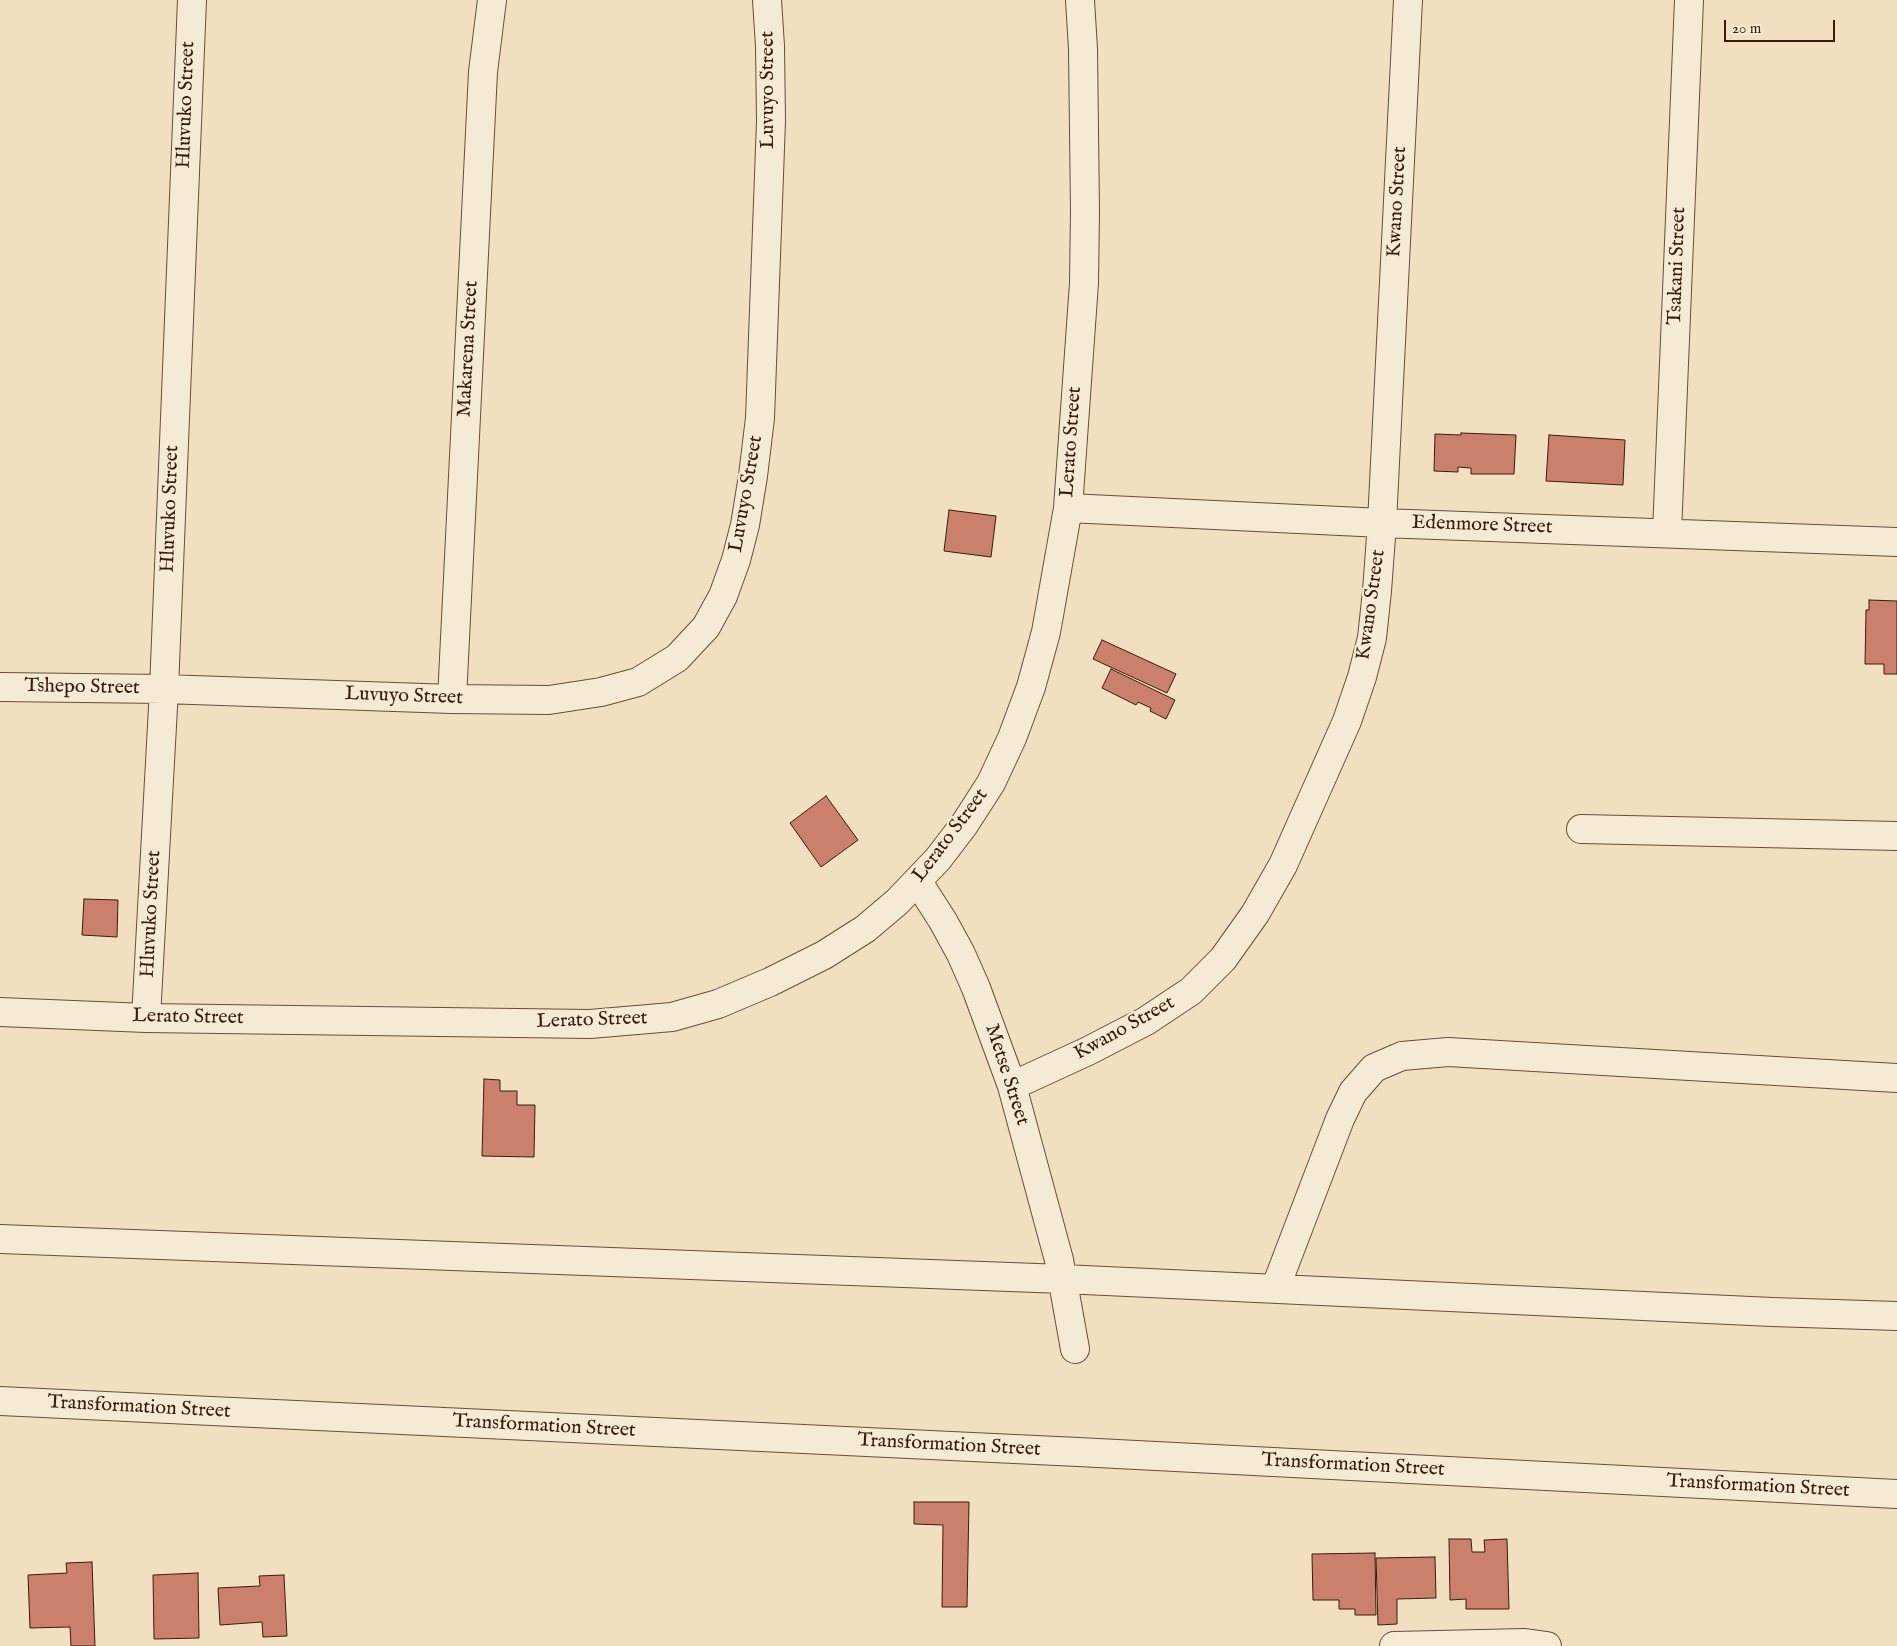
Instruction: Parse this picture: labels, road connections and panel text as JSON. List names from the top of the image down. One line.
{"streets":{"street":["Luvuyo Street","Hluvuko Street","Kwano Street","Tsakani Street","Makarena Street","Lerato Street","Edenmore Street","Tshepo Street","Metse Street","Transformation Street"]},"crossings":[["Luvuyo Street","Hluvuko Street"],["Luvuyo Street","Makarena Street"],["Luvuyo Street","Tshepo Street"],["Hluvuko Street","Lerato Street"],["Hluvuko Street","Tshepo Street"],["Kwano Street","Edenmore Street"],["Kwano Street","Metse Street"],["Tsakani Street","Edenmore Street"],["Lerato Street","Edenmore Street"],["Lerato Street","Metse Street"]],"scale_bar":"20 m"}
